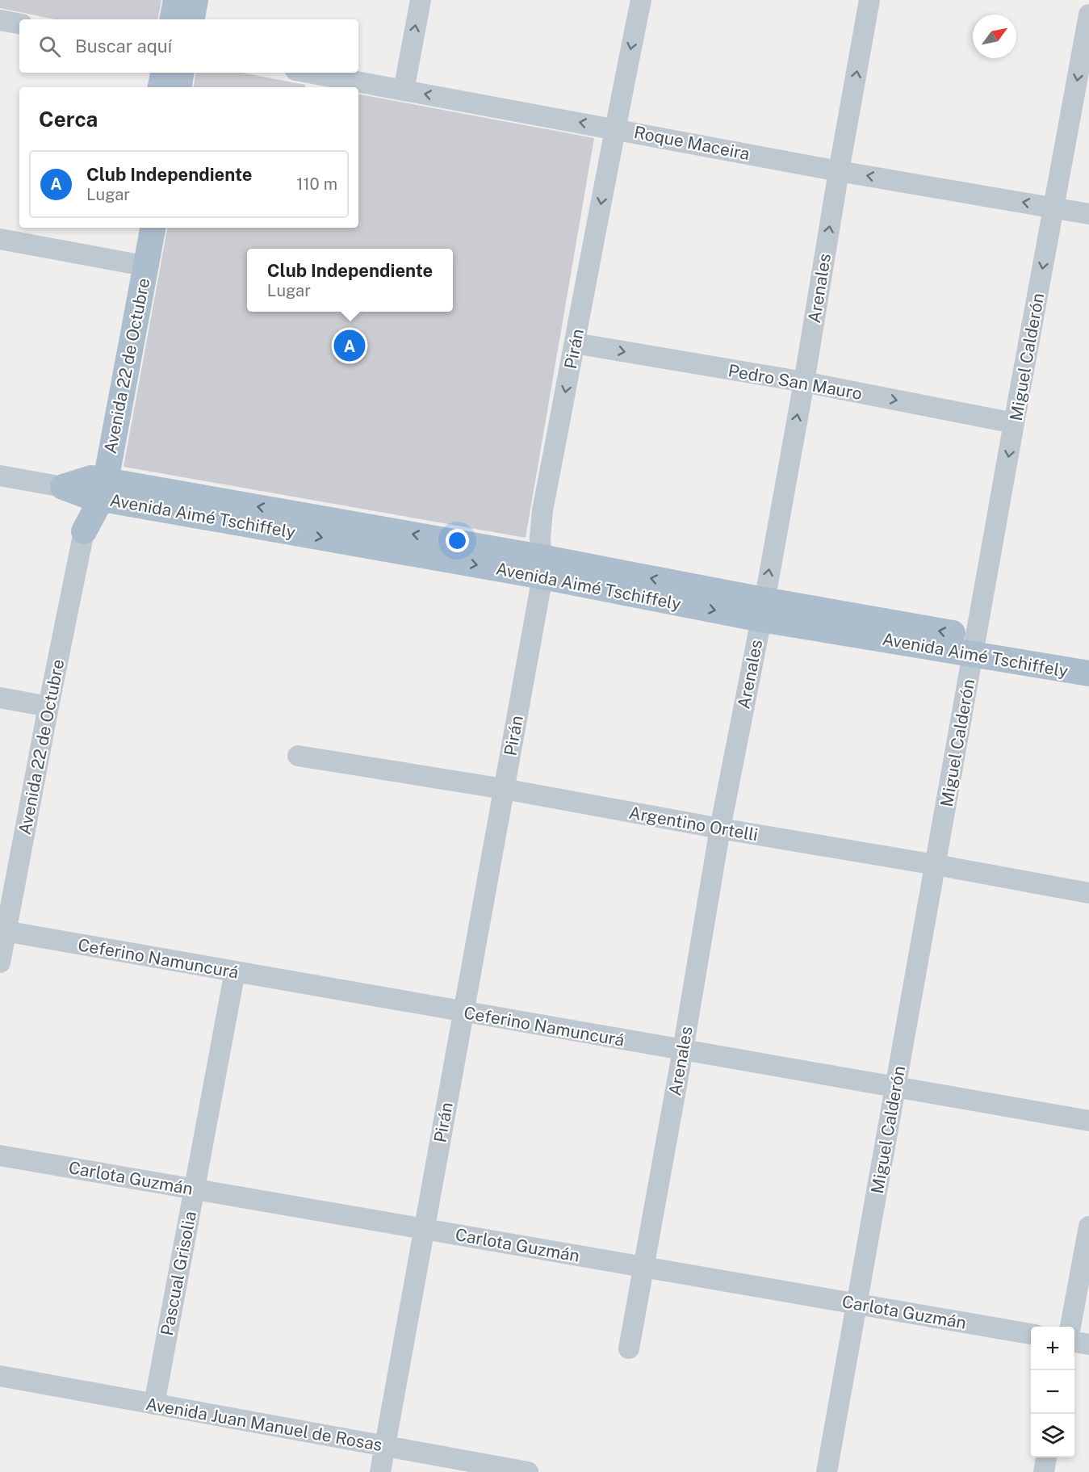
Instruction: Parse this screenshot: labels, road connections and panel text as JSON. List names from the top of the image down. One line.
{"streets":{"main road":["Avenida 22 de Octubre","Avenida Aimé Tschiffely"],"street":["Roque Maceira","Arenales","Pirán","Miguel Calderón","Pedro San Mauro","Argentino Ortelli","Ceferino Namuncurá","Carlota Guzmán","Pascual Grisolia","Avenida Juan Manuel de Rosas"]},"crossings":[["Roque Maceira","Arenales"],["Roque Maceira","Pirán"],["Roque Maceira","Miguel Calderón"],["Arenales","Pedro San Mauro"],["Arenales","Avenida Aimé Tschiffely"],["Arenales","Argentino Ortelli"],["Arenales","Ceferino Namuncurá"],["Arenales","Carlota Guzmán"],["Pirán","Pedro San Mauro"],["Pirán","Avenida Aimé Tschiffely"],["Pirán","Argentino Ortelli"],["Pirán","Ceferino Namuncurá"],["Pirán","Carlota Guzmán"],["Pirán","Avenida Juan Manuel de Rosas"],["Miguel Calderón","Pedro San Mauro"],["Miguel Calderón","Avenida Aimé Tschiffely"],["Miguel Calderón","Argentino Ortelli"],["Miguel Calderón","Ceferino Namuncurá"],["Miguel Calderón","Carlota Guzmán"],["Avenida 22 de Octubre","Avenida Aimé Tschiffely"],["Avenida 22 de Octubre","Ceferino Namuncurá"],["Ceferino Namuncurá","Pascual Grisolia"],["Carlota Guzmán","Pascual Grisolia"],["Pascual Grisolia","Avenida Juan Manuel de Rosas"]],"one_way":["Roque Maceira","Arenales","Pirán","Miguel Calderón","Pedro San Mauro"],"north":"top right","page":{"search":"Buscar aquí","heading":"Cerca","list":[{"mark":"A","name":"Club Independiente","note":"Lugar","value":"110 m"}],"popup":["Club Independiente","Lugar"],"pins":"A","map_buttons":["+","−"]}}
